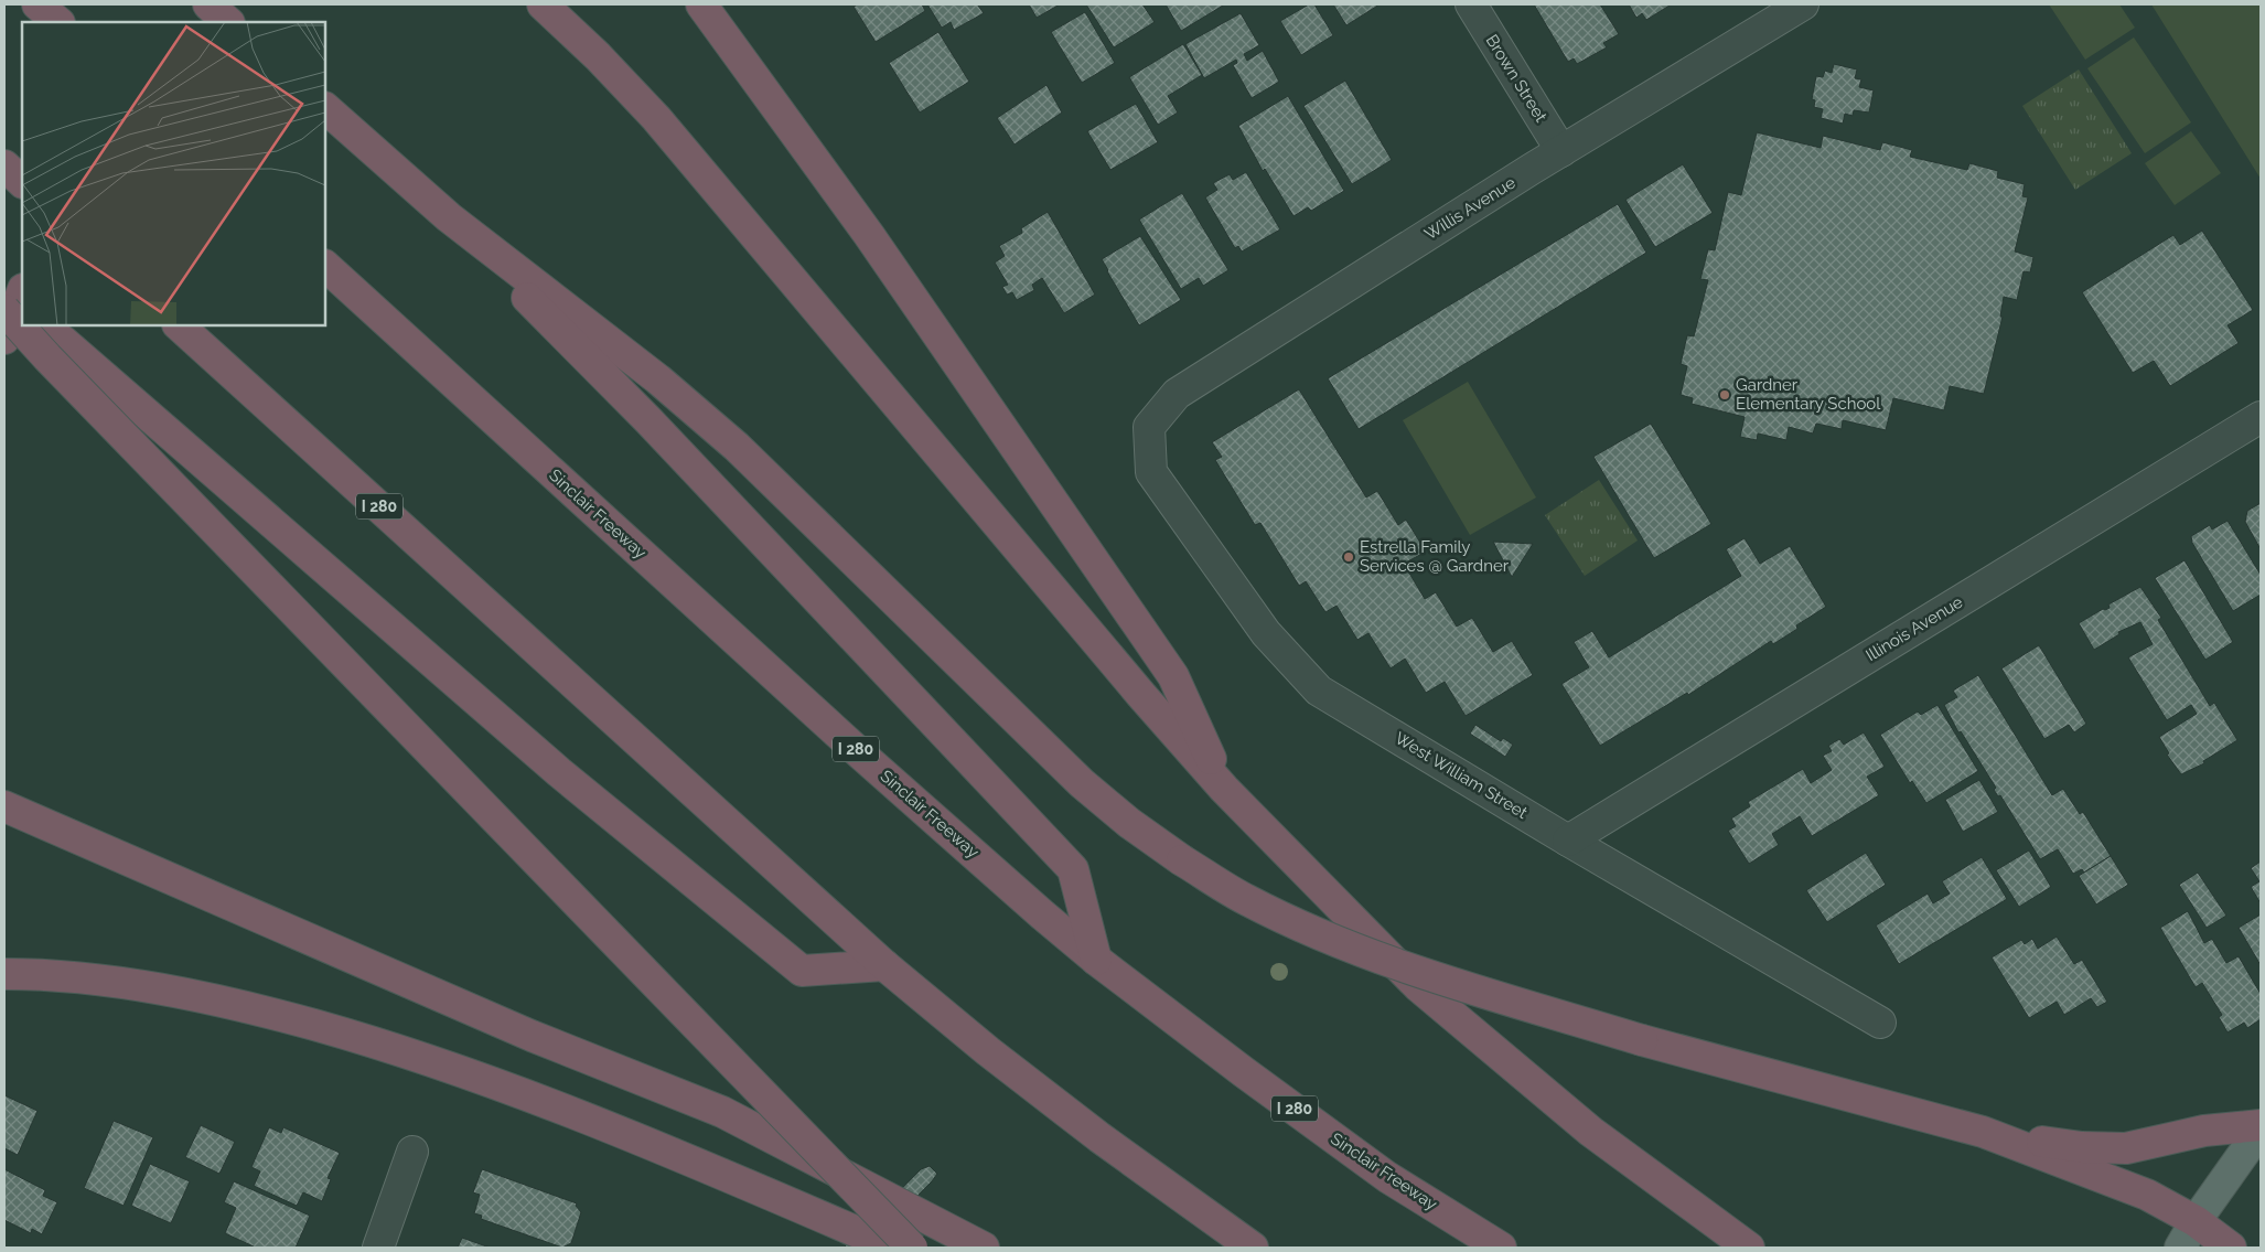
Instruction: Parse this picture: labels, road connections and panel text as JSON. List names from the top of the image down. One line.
{"streets":{"highway":["I 280","Sinclair Freeway"],"street":["Brown Street","Willis Avenue","Illinois Avenue","West William Street"]},"crossings":[["Brown Street","Willis Avenue"],["Willis Avenue","West William Street"],["Illinois Avenue","West William Street"]],"places":["Gardner Elementary School","Estrella Family Services @ Gardner"]}
